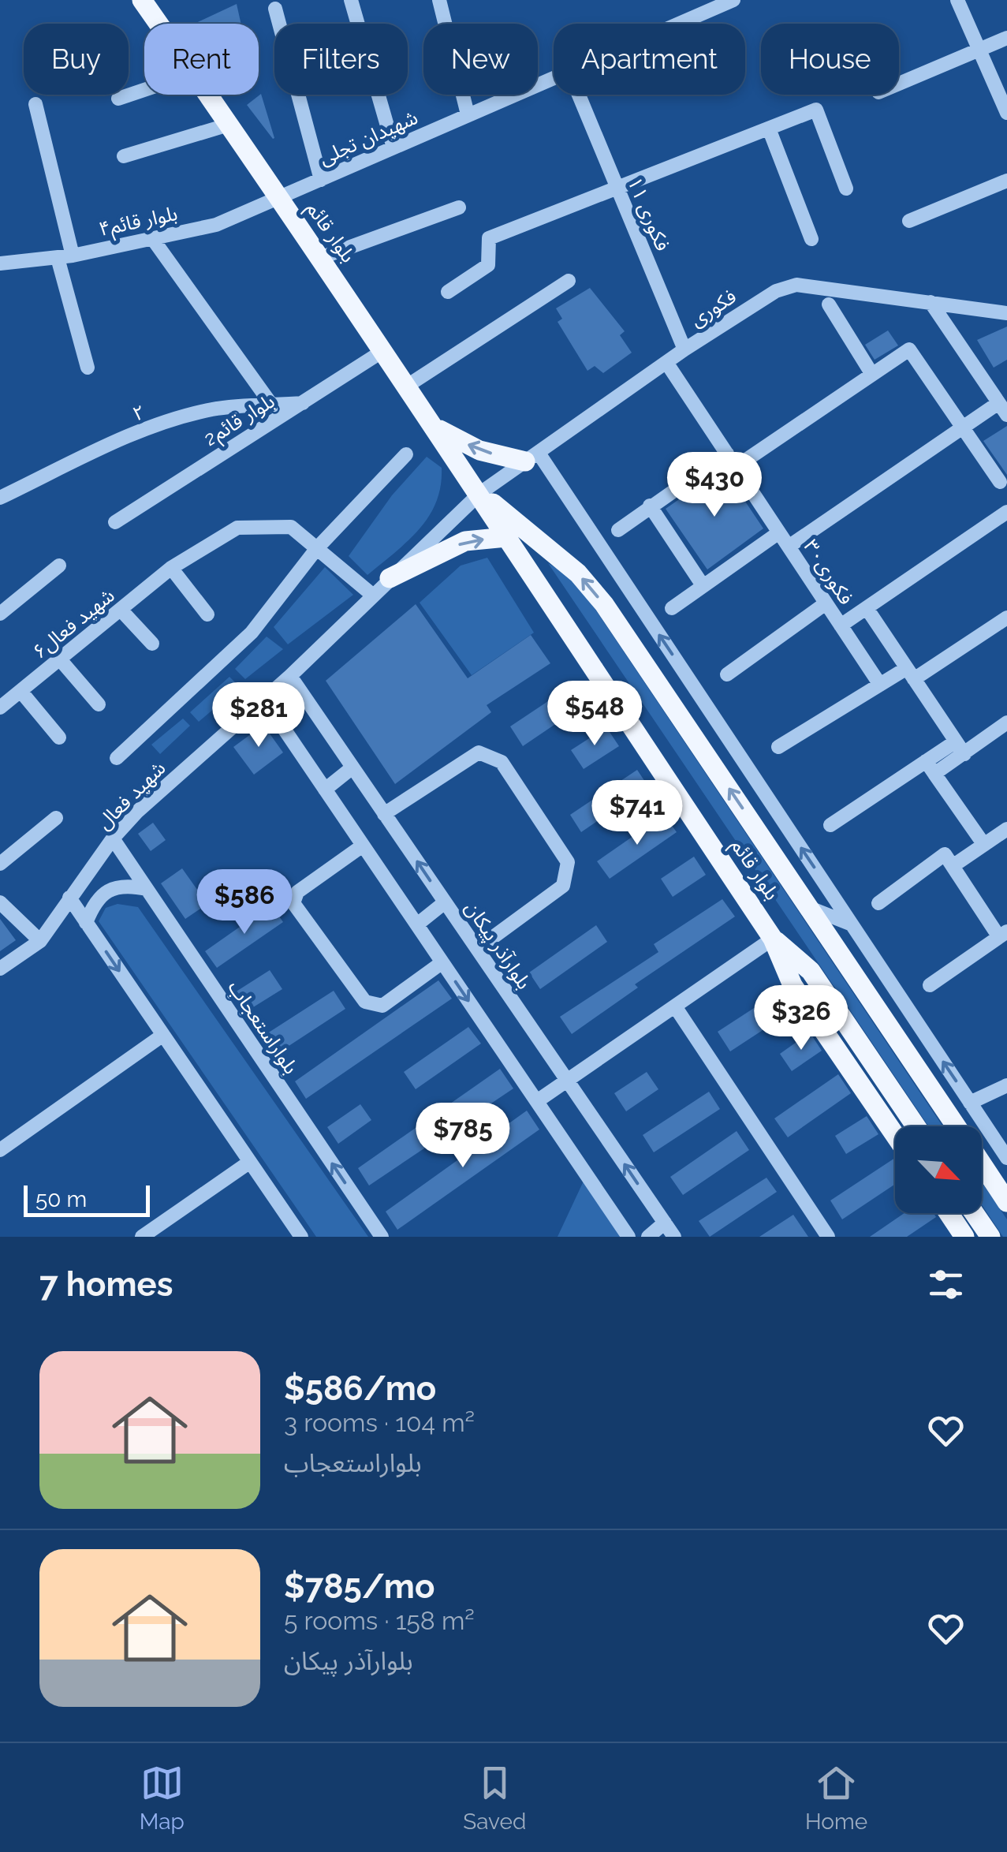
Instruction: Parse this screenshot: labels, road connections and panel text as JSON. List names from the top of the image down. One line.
{"streets":{"main road":["بلوار قائم"],"street":["شهیدان تجلی","فکوری ۱۱","بلوار قائم۴","فکوری","۲","2بلوار قائم","فکوری۳۰","شهید فعال۶","شهید فعال","بلوارآذر پیکان","بلواراستعجاب"]},"crossings":[["شهیدان تجلی","بلوار قائم۴"],["شهیدان تجلی","بلوار قائم"],["فکوری ۱۱","فکوری"],["بلوار قائم۴","بلوار قائم"],["بلوار قائم","فکوری"],["بلوار قائم","2بلوار قائم"],["بلوار قائم","شهید فعال"],["فکوری","فکوری۳۰"],["فکوری","شهید فعال"],["۲","2بلوار قائم"],["شهید فعال۶","شهید فعال"],["شهید فعال","بلوارآذر پیکان"],["شهید فعال","بلواراستعجاب"]],"scale_bar":"50 m","north":"bottom right","page":{"chip":["Buy","Rent","Filters","New","Apartment","House"],"price":["$430","$548","$281","$741","$586","$326","$785"],"scale":"50 m","heading":"7 homes","list":[{"name":"$586/mo","note":"3 rooms · 104 m² · بلواراستعجاب"},{"name":"$785/mo","note":"5 rooms · 158 m² · بلوارآذر پیکان"}],"tabs":["Map","Saved","Home"]}}
